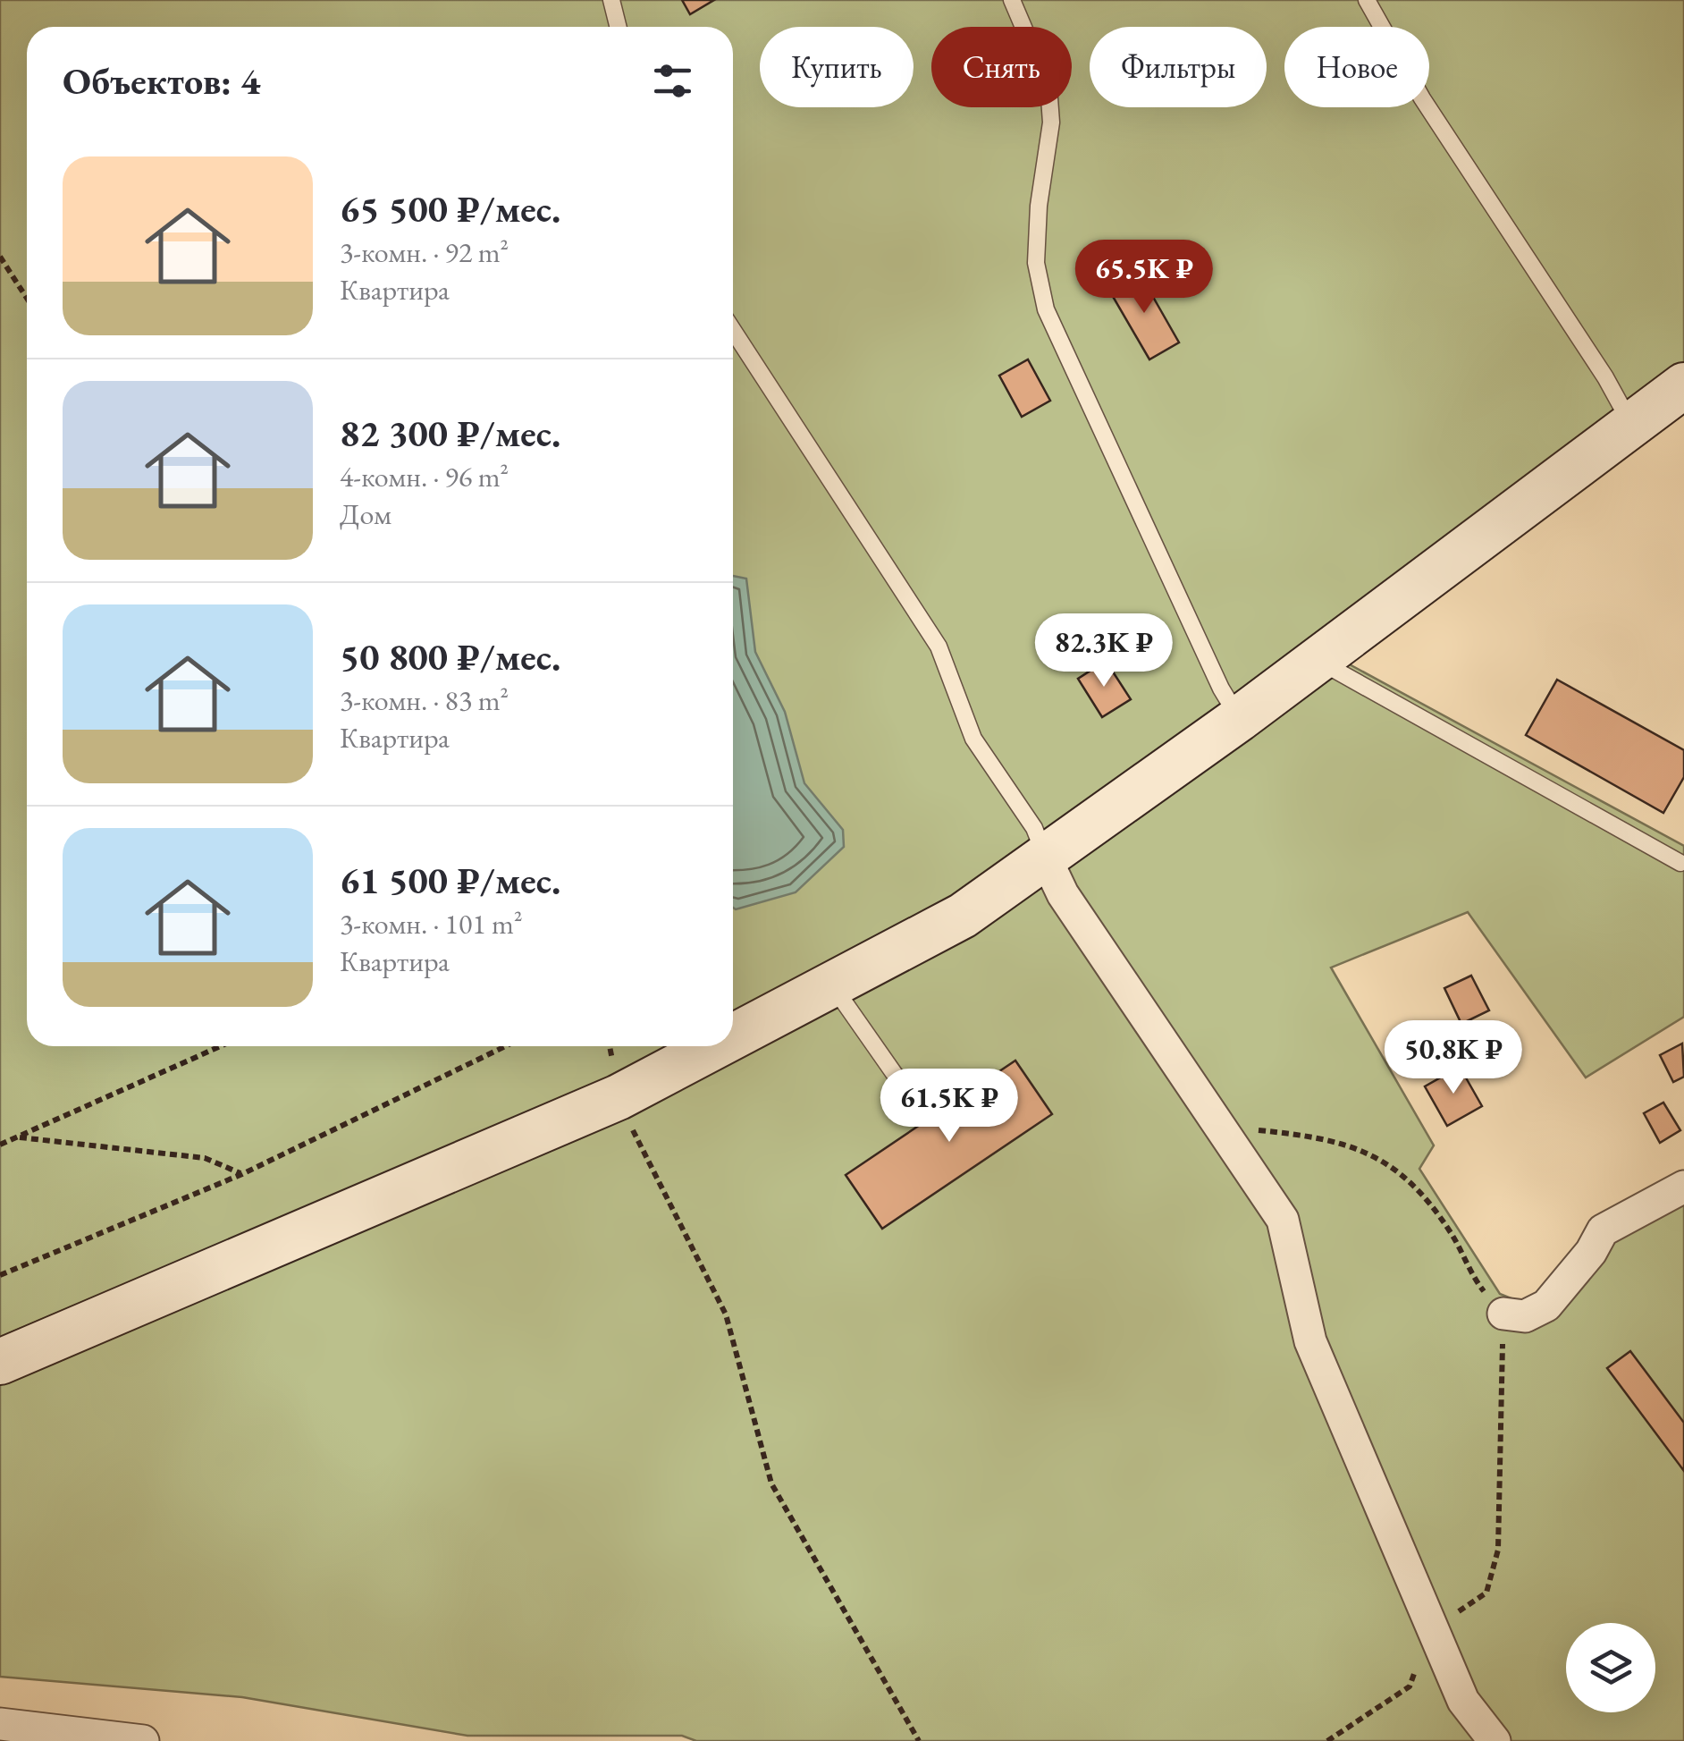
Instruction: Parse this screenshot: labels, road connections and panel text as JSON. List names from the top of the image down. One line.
{"page":{"chip":["Купить","Снять","Фильтры","Новое"],"heading":"Объектов: 4","list":[{"name":"65 500 ₽/мес.","note":"3-комн. · 92 m² · Квартира"},{"name":"82 300 ₽/мес.","note":"4-комн. · 96 m² · Дом"},{"name":"50 800 ₽/мес.","note":"3-комн. · 83 m² · Квартира"},{"name":"61 500 ₽/мес.","note":"3-комн. · 101 m² · Квартира"}],"price":["65.5K ₽","82.3K ₽","50.8K ₽","61.5K ₽"]}}
